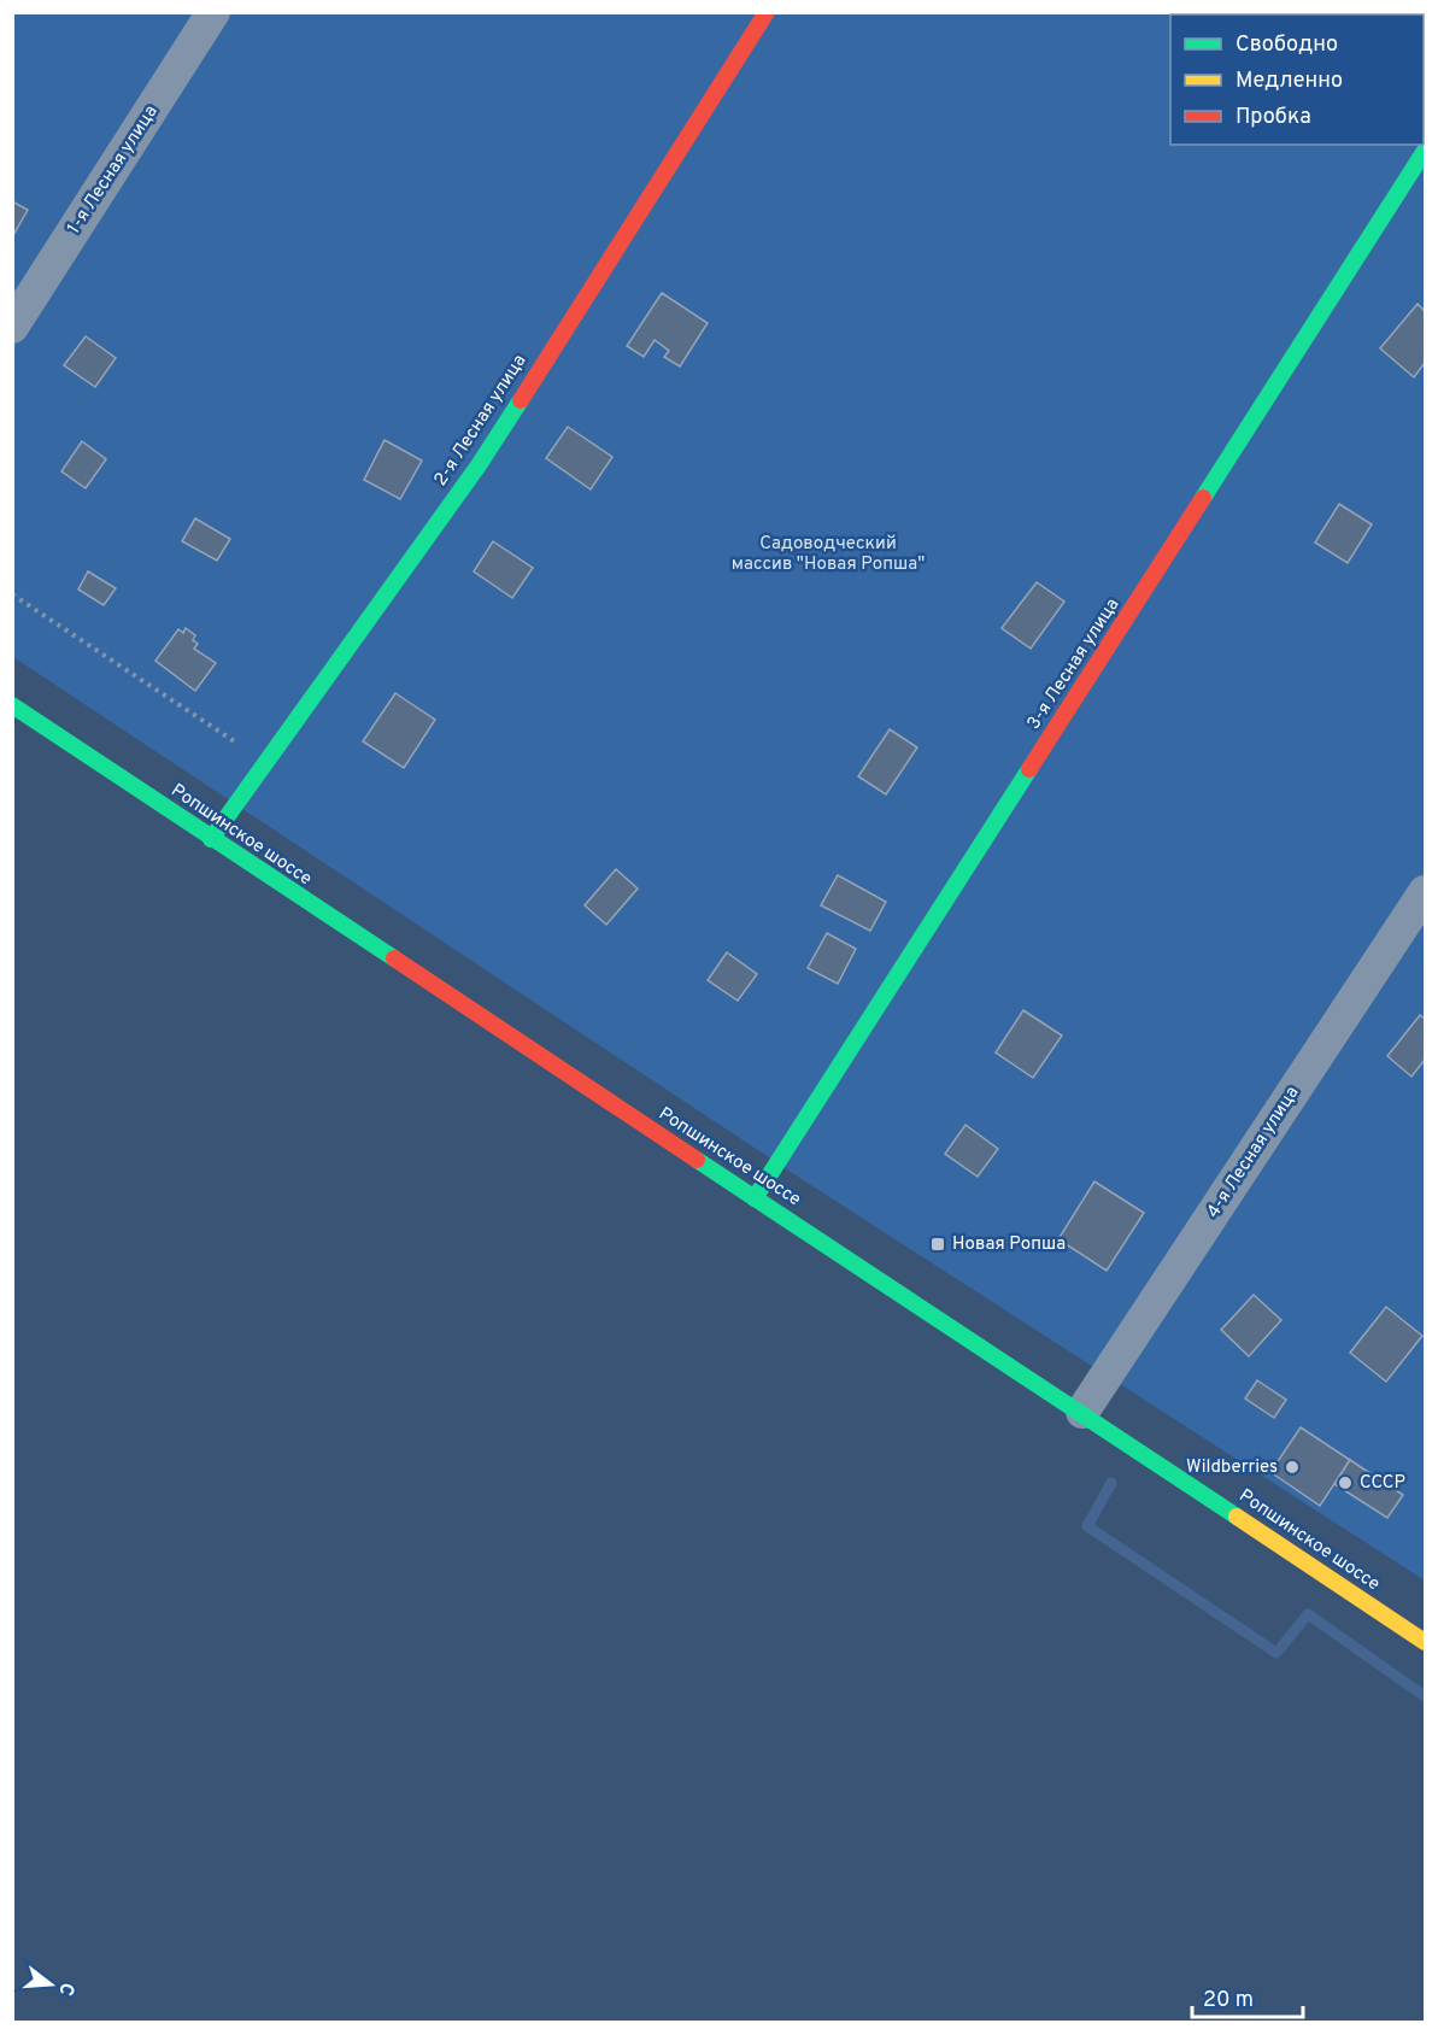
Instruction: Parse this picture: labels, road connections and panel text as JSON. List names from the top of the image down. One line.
{"streets":{"street":["1-я Лесная улица","2-я Лесная улица","3-я Лесная улица","Ропшинское шоссе","4-я Лесная улица"]},"crossings":[["2-я Лесная улица","Ропшинское шоссе"],["3-я Лесная улица","Ропшинское шоссе"],["Ропшинское шоссе","4-я Лесная улица"]],"parks":["Садоводческий массив \"Новая Ропша\""],"places":{"transit":["Новая Ропша"],"other":["Wildberries","СССР"]},"legend":["Свободно","Медленно","Пробка"],"scale_bar":"20 m","north":"right"}
